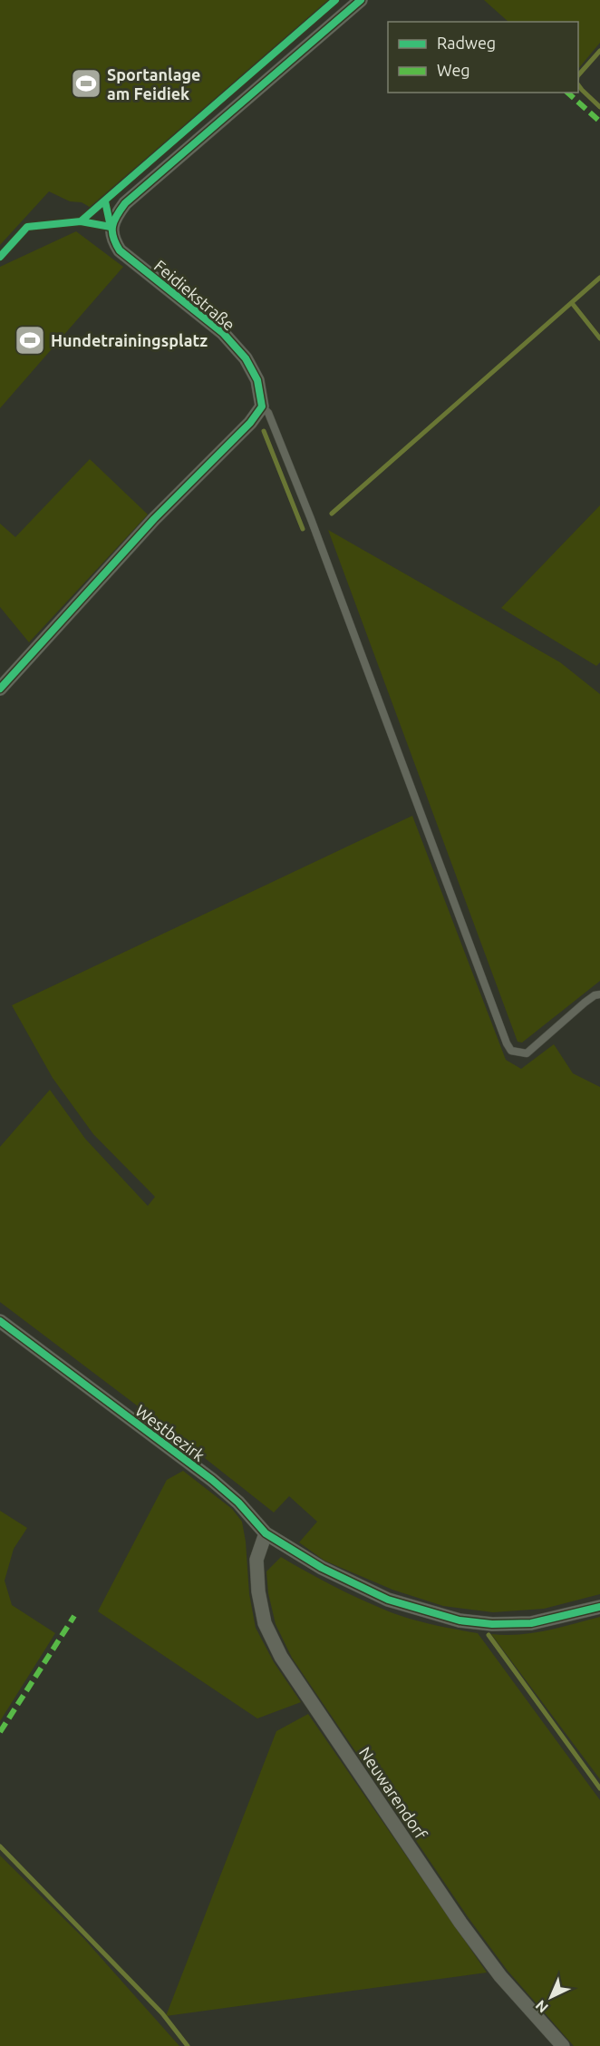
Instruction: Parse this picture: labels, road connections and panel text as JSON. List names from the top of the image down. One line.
{"streets":{"street":["Feidiekstraße","Westbezirk","Neuwarendorf"]},"crossings":[["Westbezirk","Neuwarendorf"]],"places":{"sports":["Sportanlage am Feidiek","Hundetrainingsplatz"]},"legend":["Radweg","Weg"],"north":"bottom left"}
